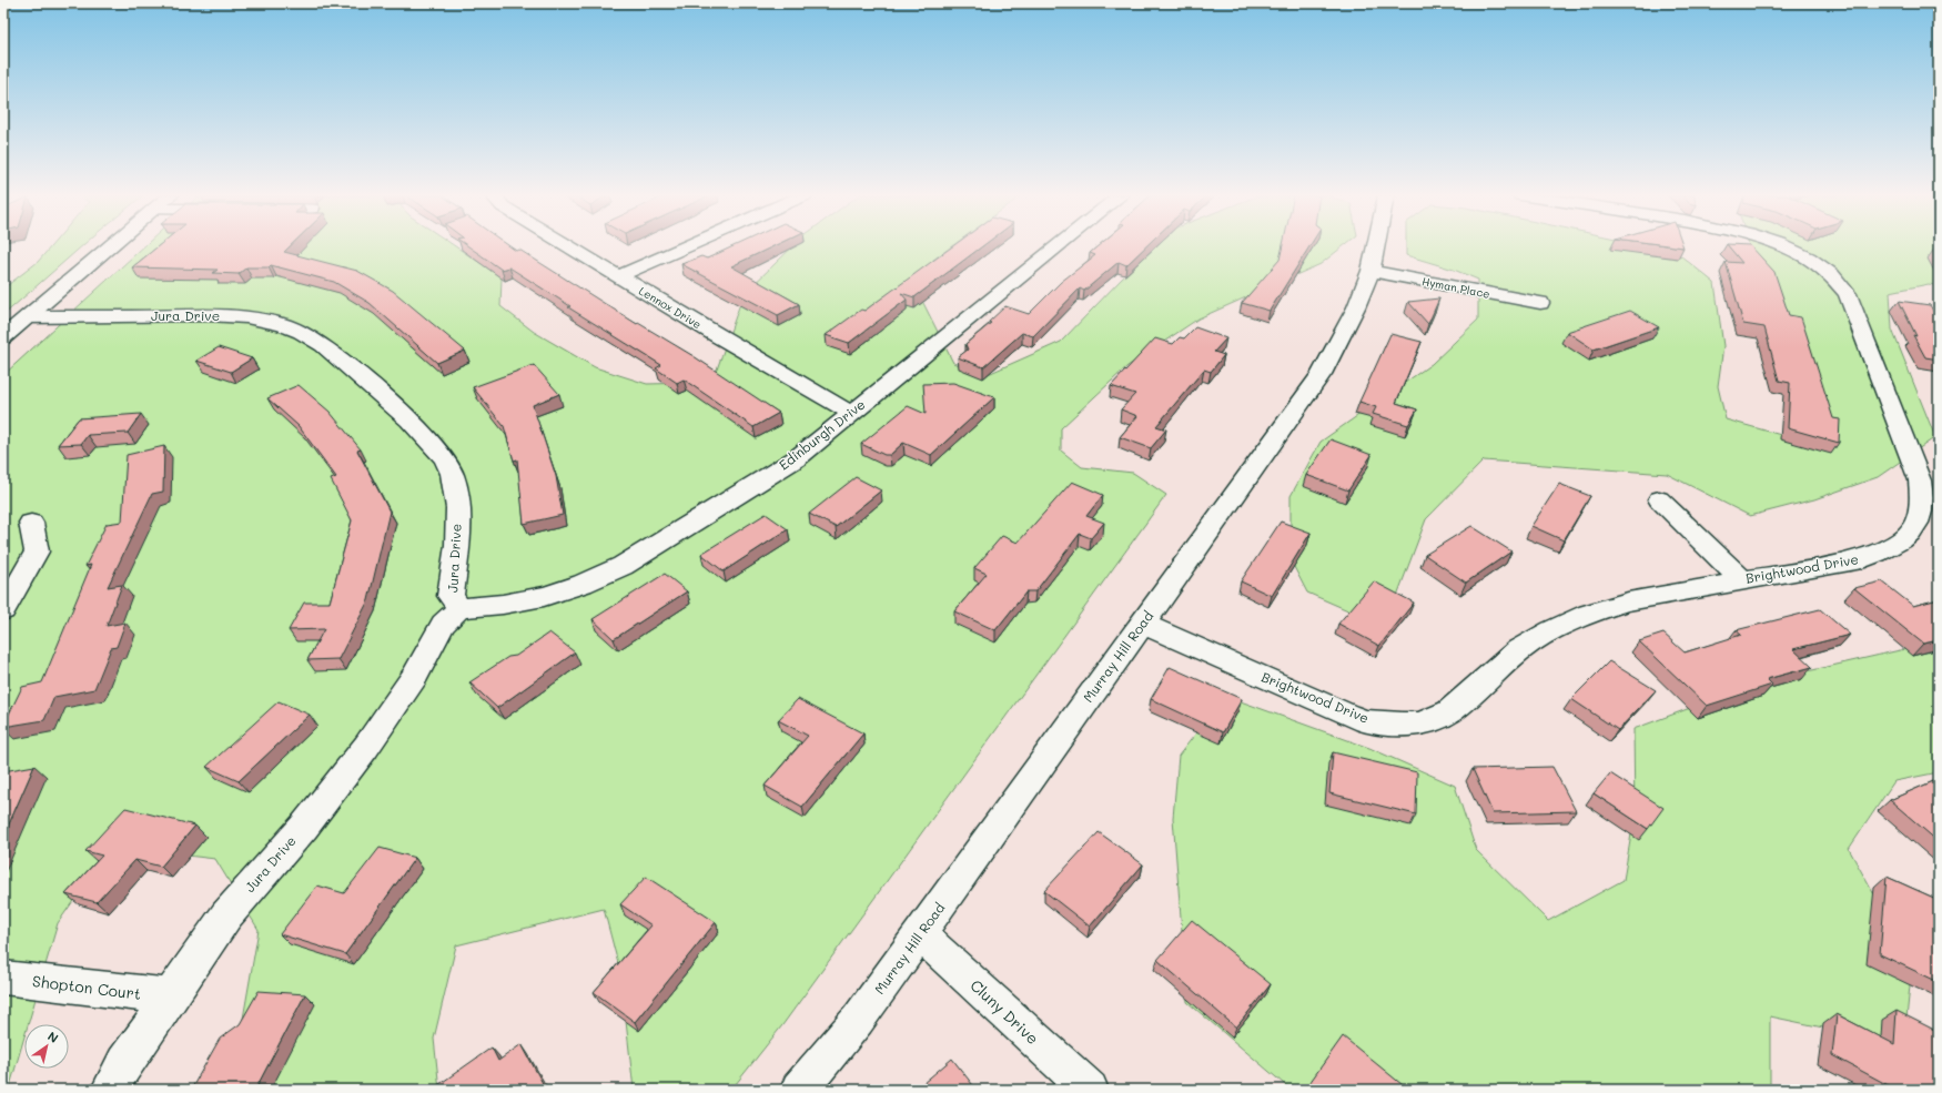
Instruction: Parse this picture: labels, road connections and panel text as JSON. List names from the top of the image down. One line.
{"streets":{"street":["Hyman Place","Lennox Drive","Jura Drive","Edinburgh Drive","Brightwood Drive","Murray Hill Road","Shopton Court","Cluny Drive"]},"crossings":[["Hyman Place","Murray Hill Road"],["Lennox Drive","Edinburgh Drive"],["Jura Drive","Edinburgh Drive"],["Jura Drive","Shopton Court"],["Brightwood Drive","Murray Hill Road"],["Murray Hill Road","Cluny Drive"]],"north":"top right"}
